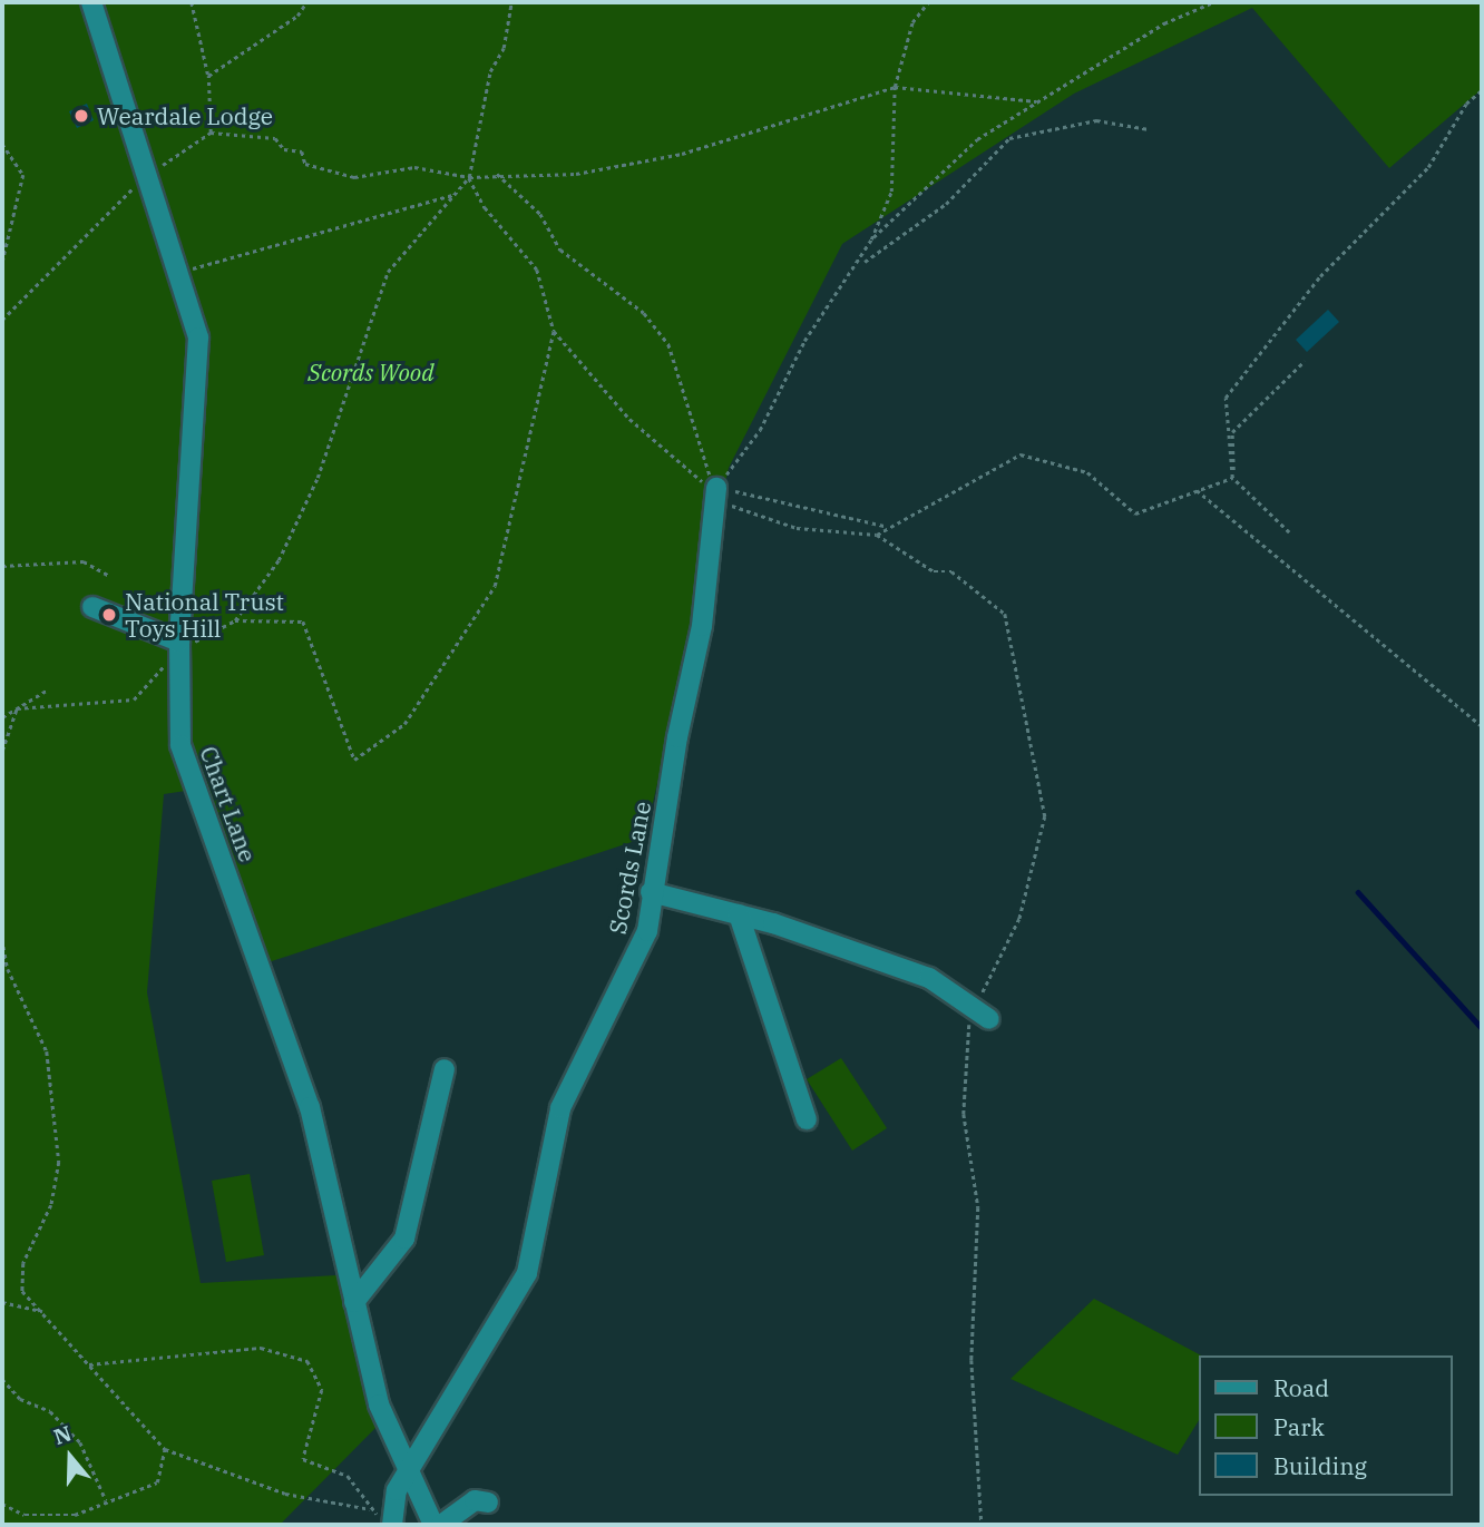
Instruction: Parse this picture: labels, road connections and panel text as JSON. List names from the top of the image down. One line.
{"streets":{"street":["Chart Lane","Scords Lane"]},"crossings":[["Chart Lane","Scords Lane"]],"parks":["Scords Wood"],"places":["Weardale Lodge","National Trust Toys Hill"],"legend":["Road","Park","Building"],"north":"top"}
